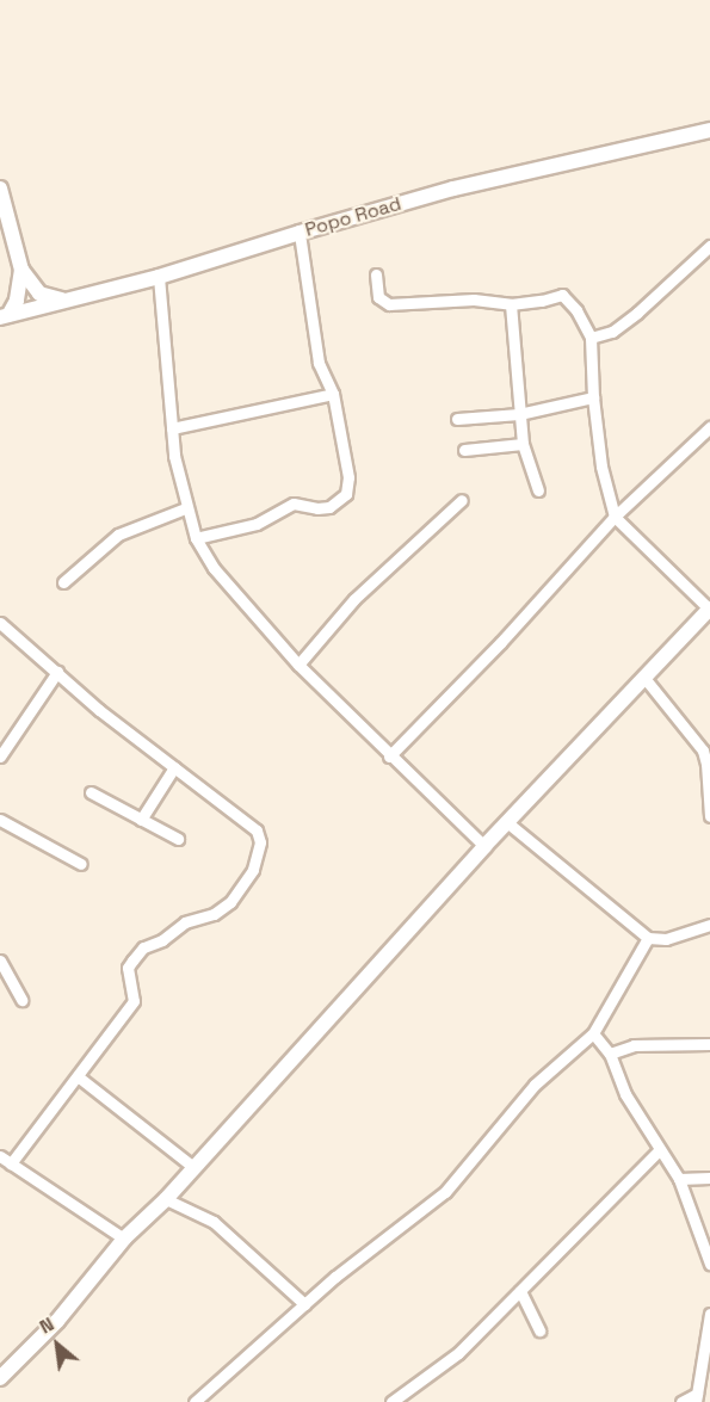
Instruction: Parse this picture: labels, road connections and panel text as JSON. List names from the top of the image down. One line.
{"streets":{"main road":["Popo Road"]},"north":"top left"}
